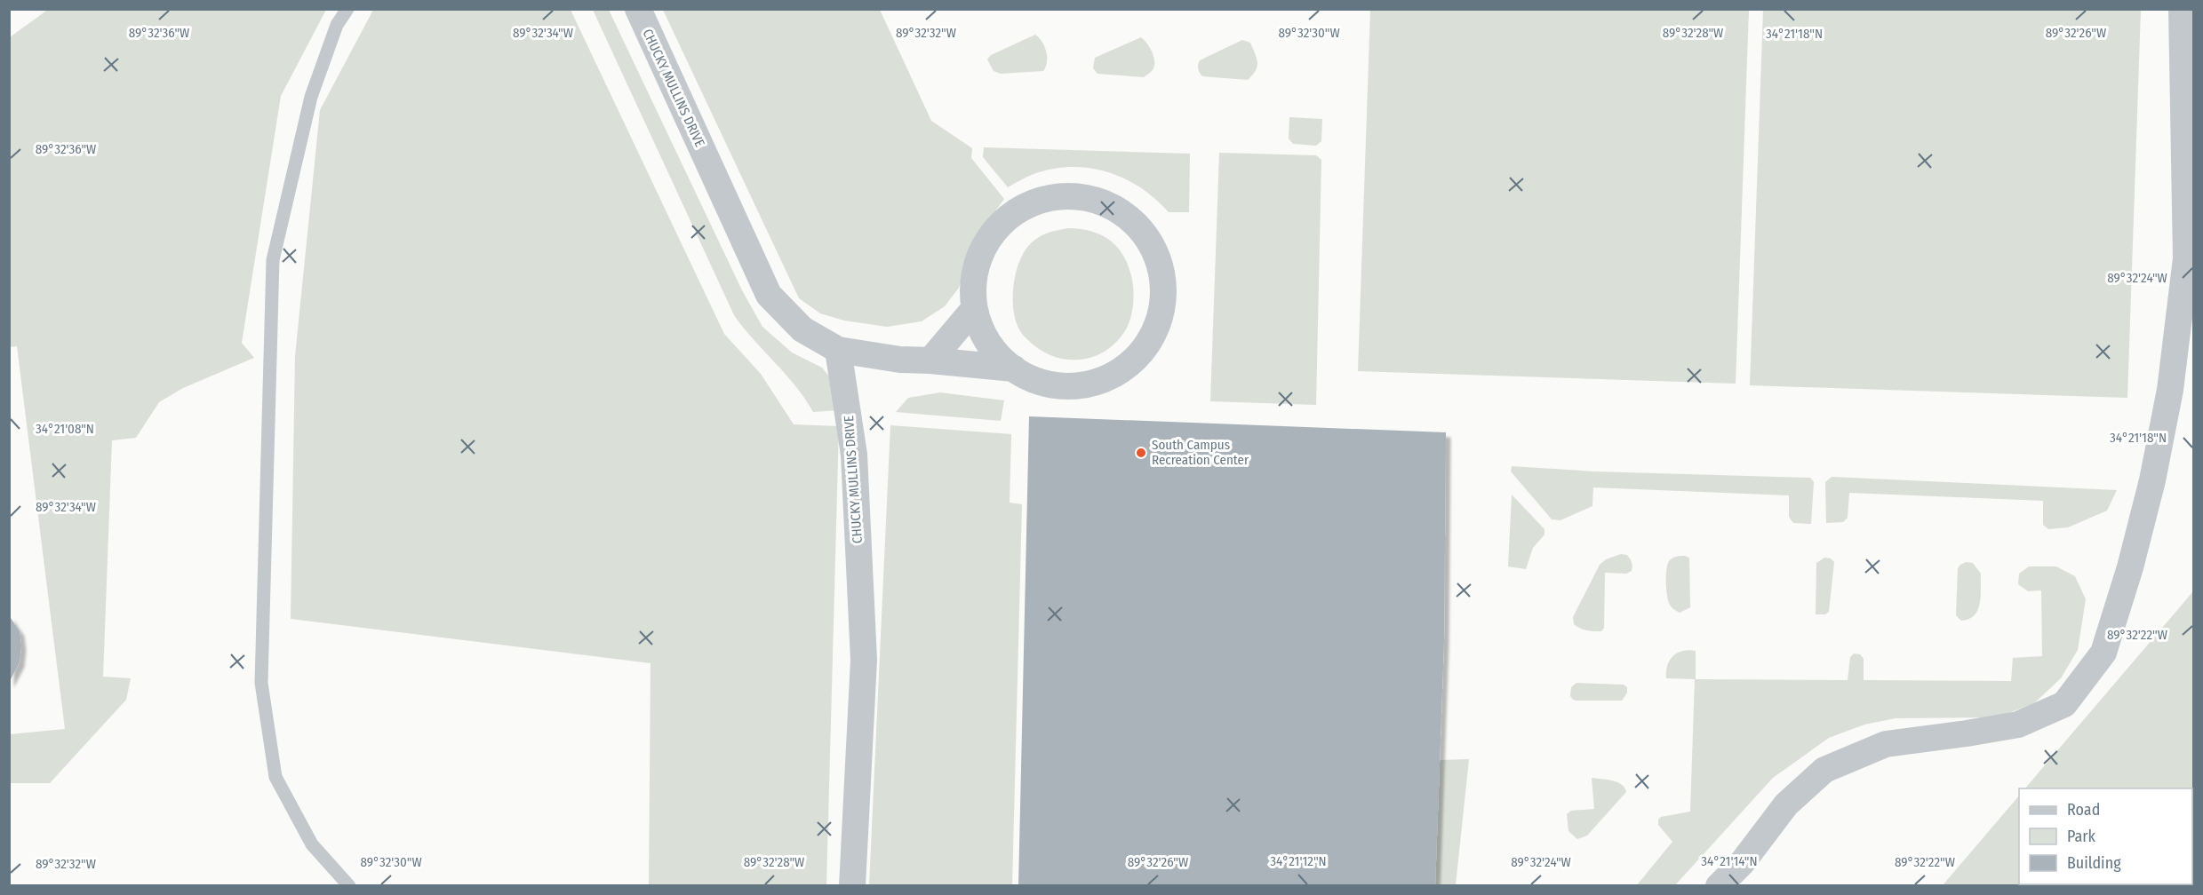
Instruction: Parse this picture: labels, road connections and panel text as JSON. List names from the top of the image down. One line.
{"streets":{"street":["CHUCKY MULLINS DRIVE"]},"places":["South Campus Recreation Center"],"legend":["Road","Park","Building"],"coordinates":["89°32'36\"W","89°32'34\"W","89°32'32\"W","89°32'30\"W","89°32'28\"W","89°32'26\"W","34°21'18\"N","89°32'24\"W","34°21'08\"N","89°32'22\"W","34°21'12\"N","34°21'14\"N"]}
